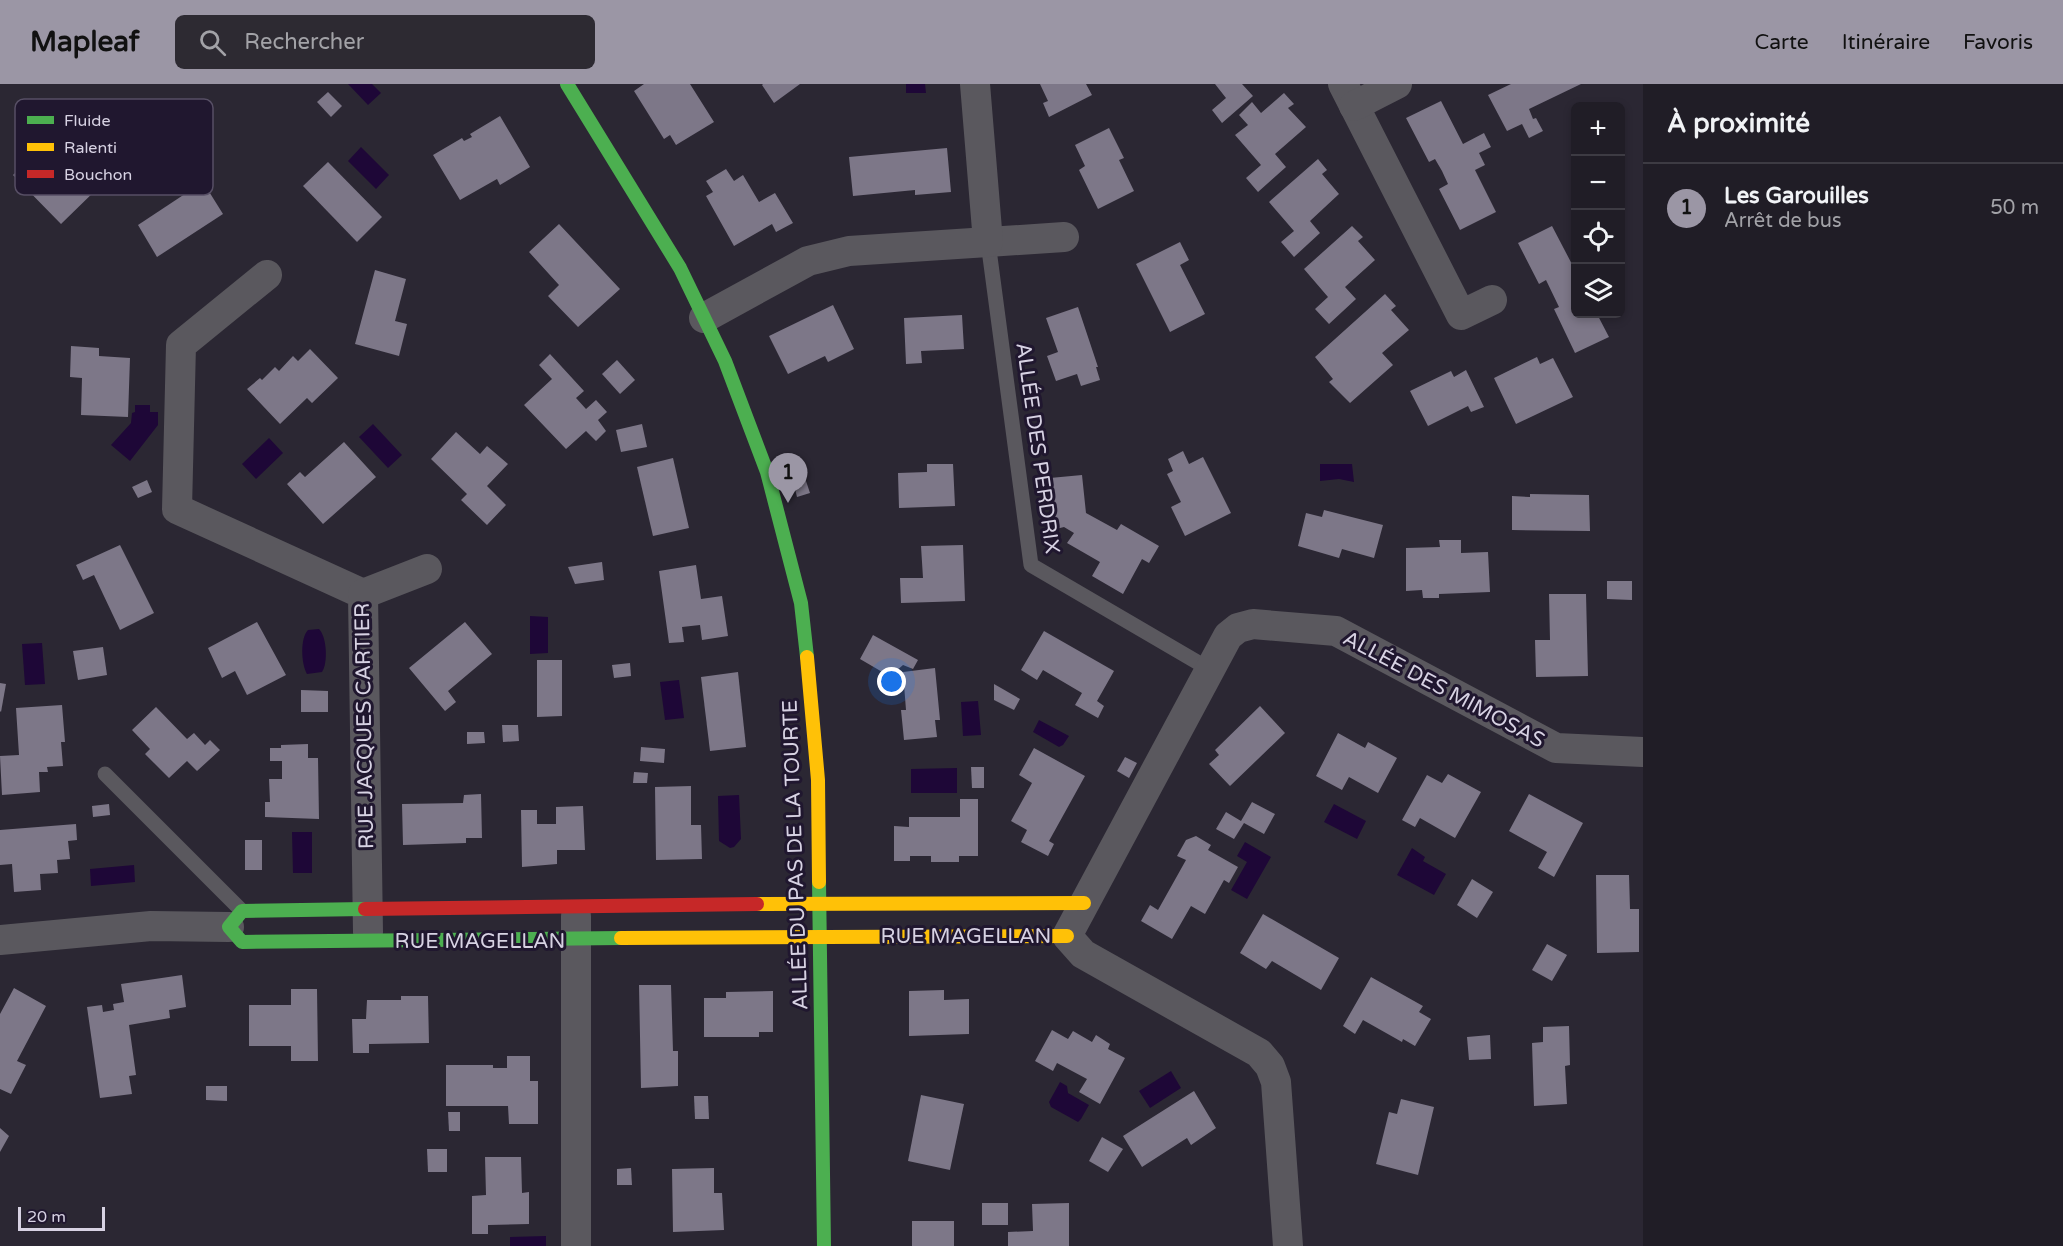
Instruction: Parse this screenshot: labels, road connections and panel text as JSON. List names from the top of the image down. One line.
{"streets":{"street":["ALLÉE DES MIMOSAS","RUE JACQUES CARTIER","ALLÉE DU PAS DE LA TOURTE","RUE MAGELLAN"],"lane":["ALLÉE DES PERDRIX"]},"crossings":[["ALLÉE DES PERDRIX","ALLÉE DES MIMOSAS"],["ALLÉE DES MIMOSAS","RUE MAGELLAN"],["RUE JACQUES CARTIER","RUE MAGELLAN"],["ALLÉE DU PAS DE LA TOURTE","RUE MAGELLAN"]],"legend":["Fluide","Ralenti","Bouchon"],"scale_bar":"20 m","page":{"header":"Mapleaf","search":"Rechercher","nav":["Carte","Itinéraire","Favoris"],"heading":"À proximité","map_buttons":["+","−"],"list":[{"mark":"1","name":"Les Garouilles","note":"Arrêt de bus","value":"50 m"}],"pins":"1","scale":"20 m"}}
